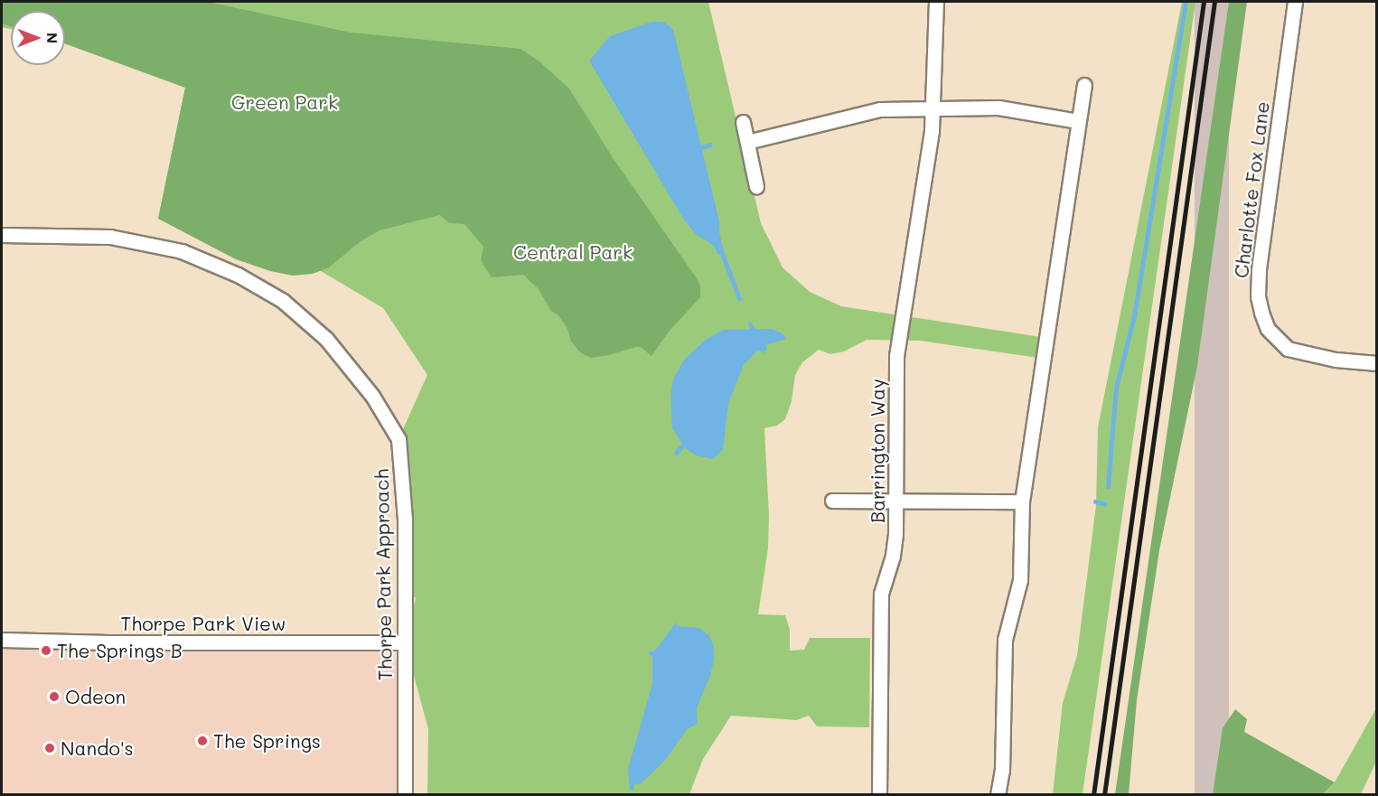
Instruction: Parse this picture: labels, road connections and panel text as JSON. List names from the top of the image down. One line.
{"streets":{"street":["Charlotte Fox Lane","Barrington Way","Thorpe Park Approach","Thorpe Park View"]},"crossings":[["Thorpe Park Approach","Thorpe Park View"]],"parks":["Green Park","Central Park"],"places":["The Springs B","Odeon","The Springs","Nando's"],"north":"right"}
